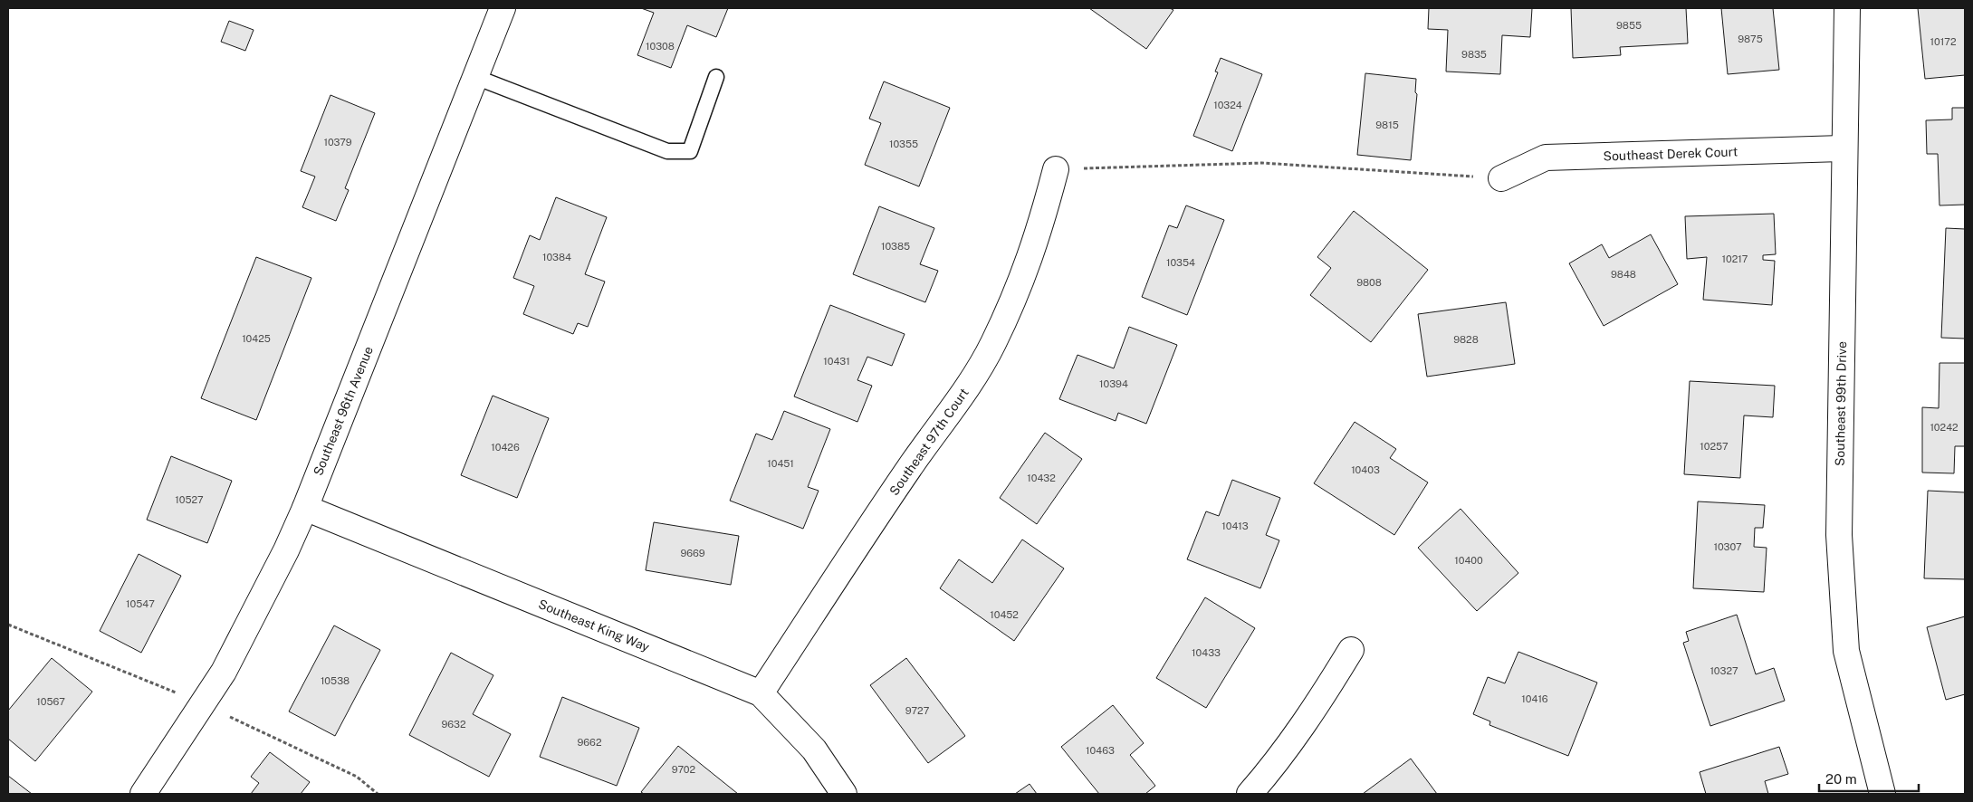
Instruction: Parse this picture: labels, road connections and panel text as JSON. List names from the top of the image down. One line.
{"streets":{"street":["Southeast Derek Court","Southeast 99th Drive","Southeast 96th Avenue","Southeast 97th Court","Southeast King Way"]},"crossings":[["Southeast Derek Court","Southeast 99th Drive"],["Southeast 96th Avenue","Southeast King Way"],["Southeast 97th Court","Southeast King Way"]],"house_numbers":["9855","9875","10172","10308","9835","10324","9815","10379","10355","10385","10384","10217","10354","9848","9808","10425","9828","10431","10394","10242","10257","10426","10451","10403","10432","10527","10413","10307","9669","10400","10547","10452","10433","10327","10538","10416","10567","9727","9632","9662","10463","9702"],"scale_bar":"20 m"}
